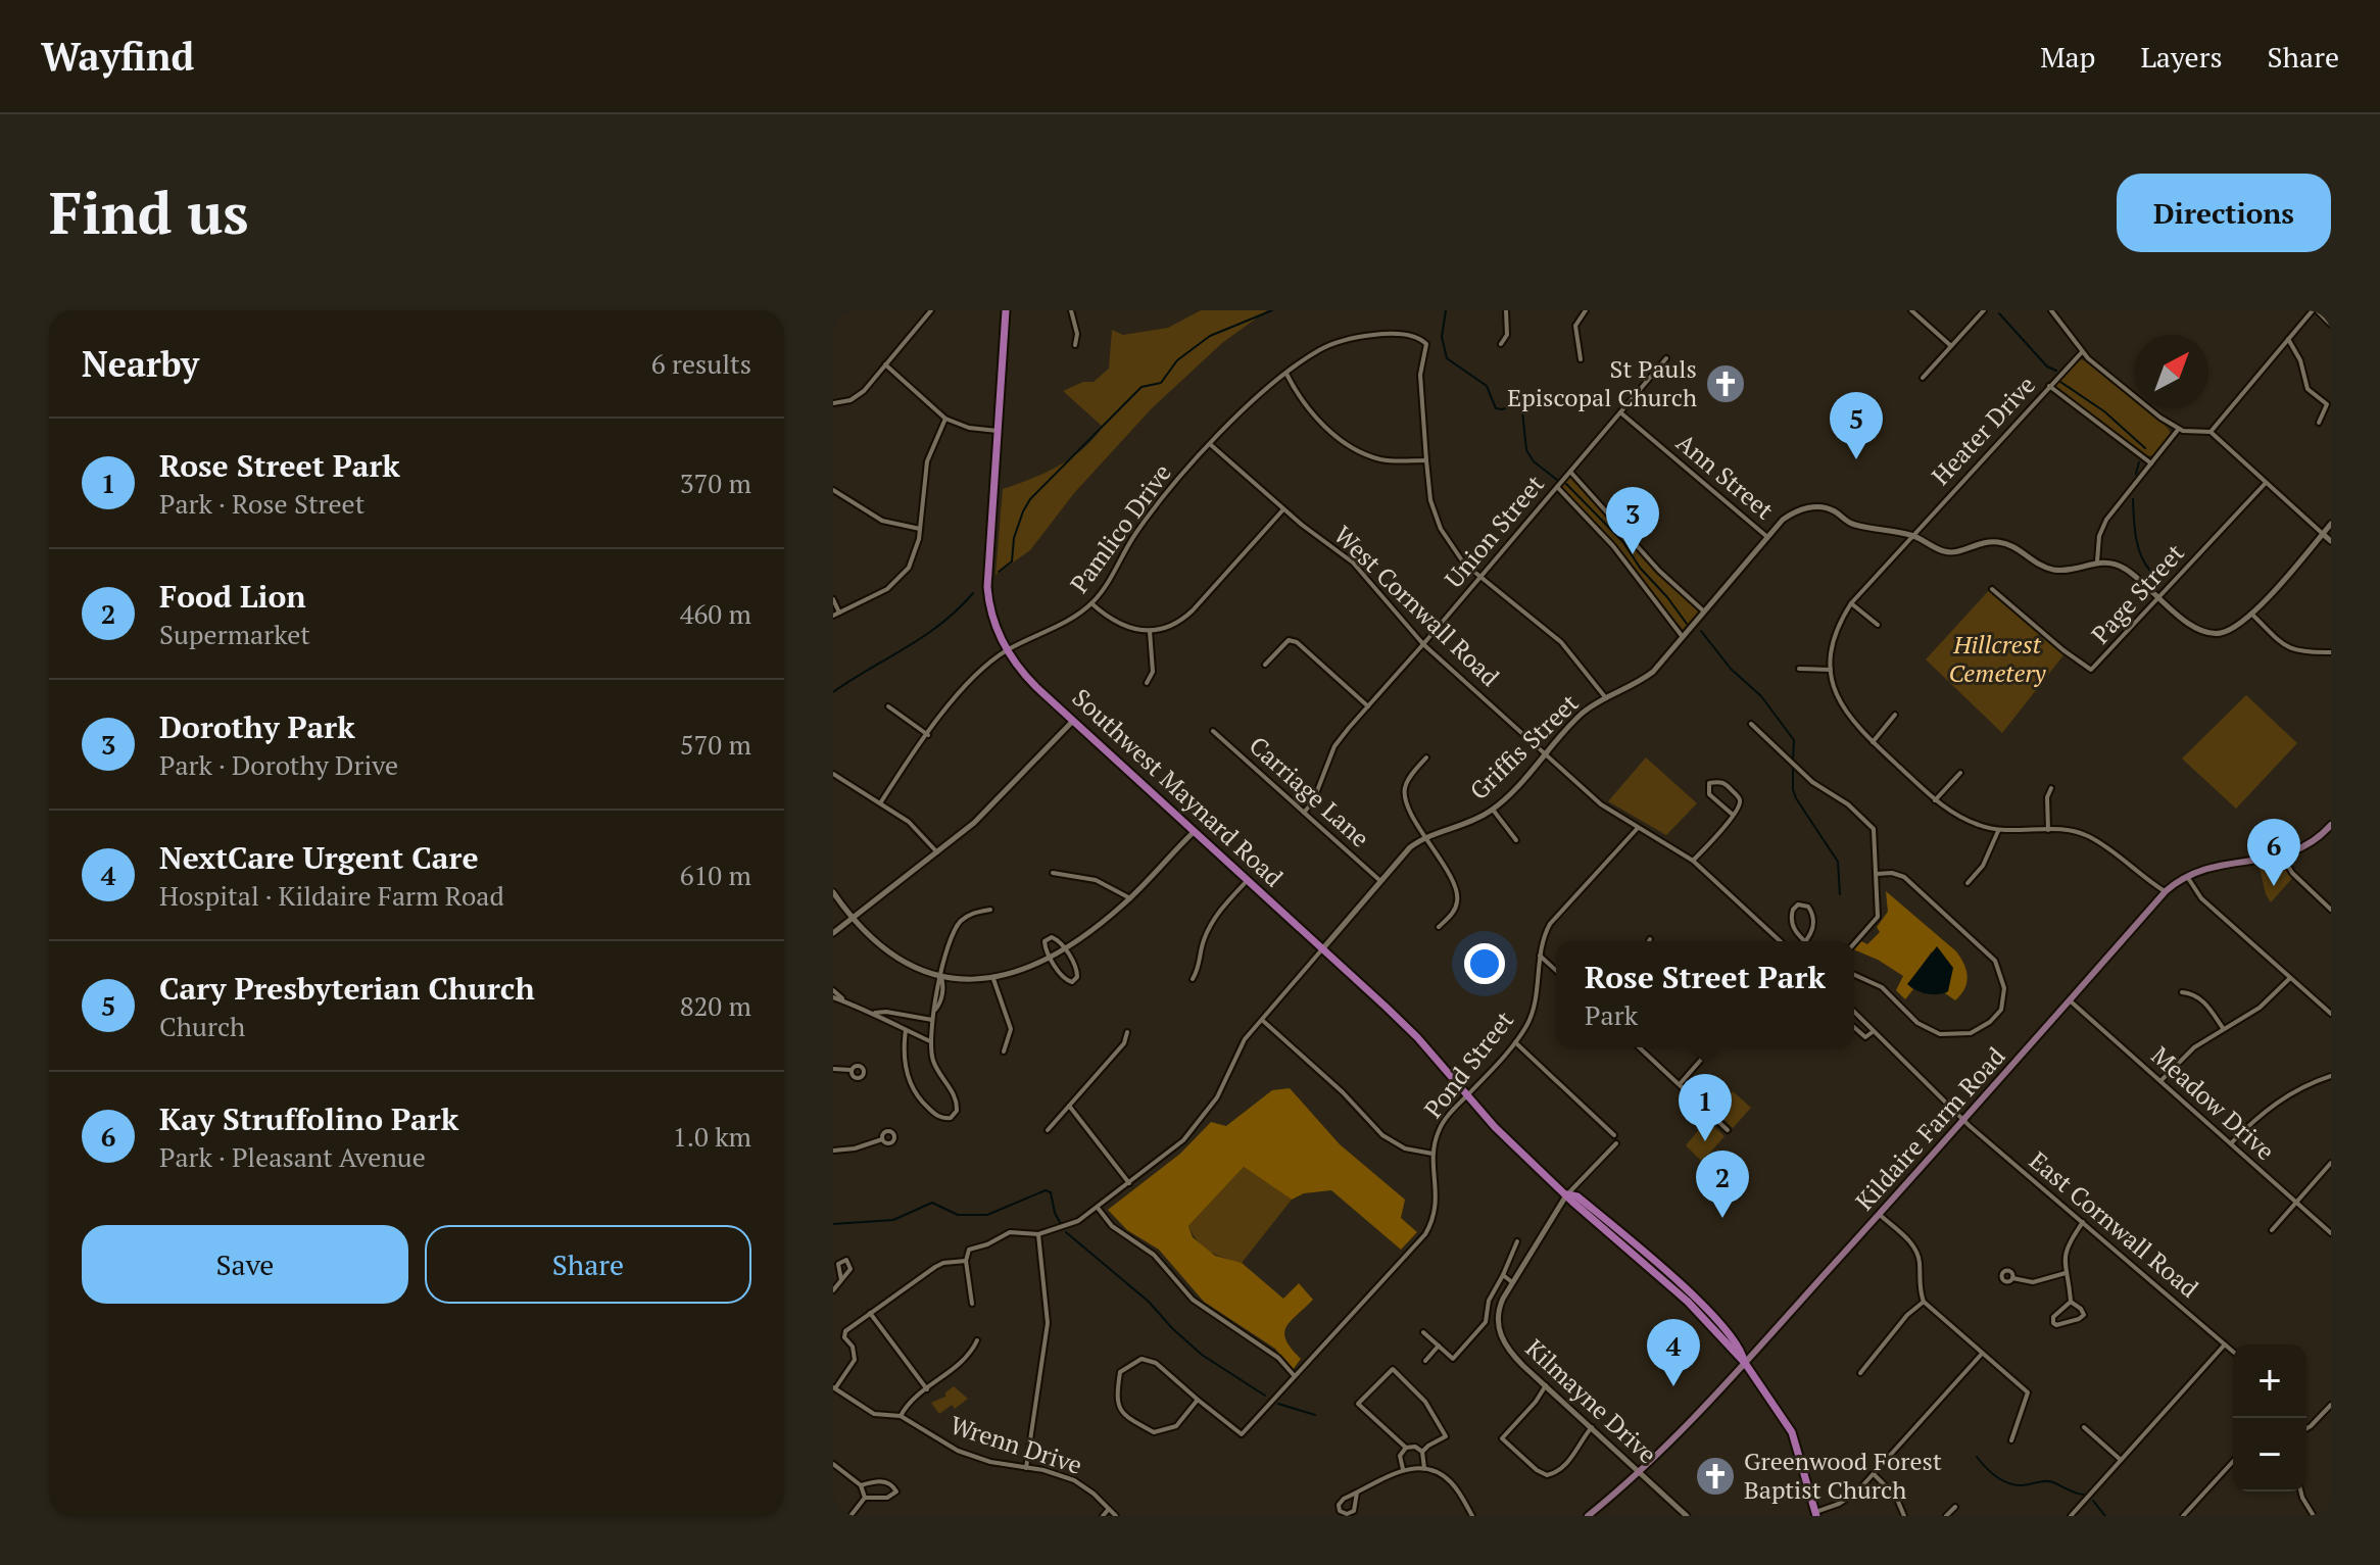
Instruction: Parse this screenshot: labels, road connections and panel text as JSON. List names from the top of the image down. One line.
{"streets":{"main road":["Southwest Maynard Road","Kildaire Farm Road"],"street":["Heater Drive","Ann Street","Pamlico Drive","Union Street","Page Street","West Cornwall Road","Griffis Street","Carriage Lane","Pond Street","Meadow Drive","East Cornwall Road","Kilmayne Drive","Wrenn Drive"]},"crossings":[["Heater Drive","Griffis Street"],["Ann Street","Union Street"],["Ann Street","Griffis Street"],["Pamlico Drive","West Cornwall Road"],["Pamlico Drive","Southwest Maynard Road"],["Union Street","West Cornwall Road"],["Union Street","Carriage Lane"],["West Cornwall Road","Griffis Street"],["West Cornwall Road","Pond Street"],["Griffis Street","Southwest Maynard Road"],["Griffis Street","Carriage Lane"],["Southwest Maynard Road","Pond Street"],["Southwest Maynard Road","Kildaire Farm Road"],["Southwest Maynard Road","Kilmayne Drive"],["Meadow Drive","Kildaire Farm Road"],["Kildaire Farm Road","East Cornwall Road"],["Kildaire Farm Road","Kilmayne Drive"]],"parks":["Hillcrest Cemetery"],"places":{"church":["St Pauls Episcopal Church","Greenwood Forest Baptist Church"]},"north":"top right","page":{"header":"Wayfind","nav":["Map","Layers","Share"],"buttons":["Directions",["Save","Share"]],"title":"Find us","heading":["Nearby","6 results"],"pins":["5","3","6","1","2","4"],"list":[{"mark":"1","name":"Rose Street Park","note":"Park · Rose Street","value":"370 m"},{"mark":"2","name":"Food Lion","note":"Supermarket","value":"460 m"},{"mark":"3","name":"Dorothy Park","note":"Park · Dorothy Drive","value":"570 m"},{"mark":"4","name":"NextCare Urgent Care","note":"Hospital · Kildaire Farm Road","value":"610 m"},{"mark":"5","name":"Cary Presbyterian Church","note":"Church","value":"820 m"},{"mark":"6","name":"Kay Struffolino Park","note":"Park · Pleasant Avenue","value":"1.0 km"}],"popup":["Rose Street Park","Park"],"map_buttons":["+","−"]}}
